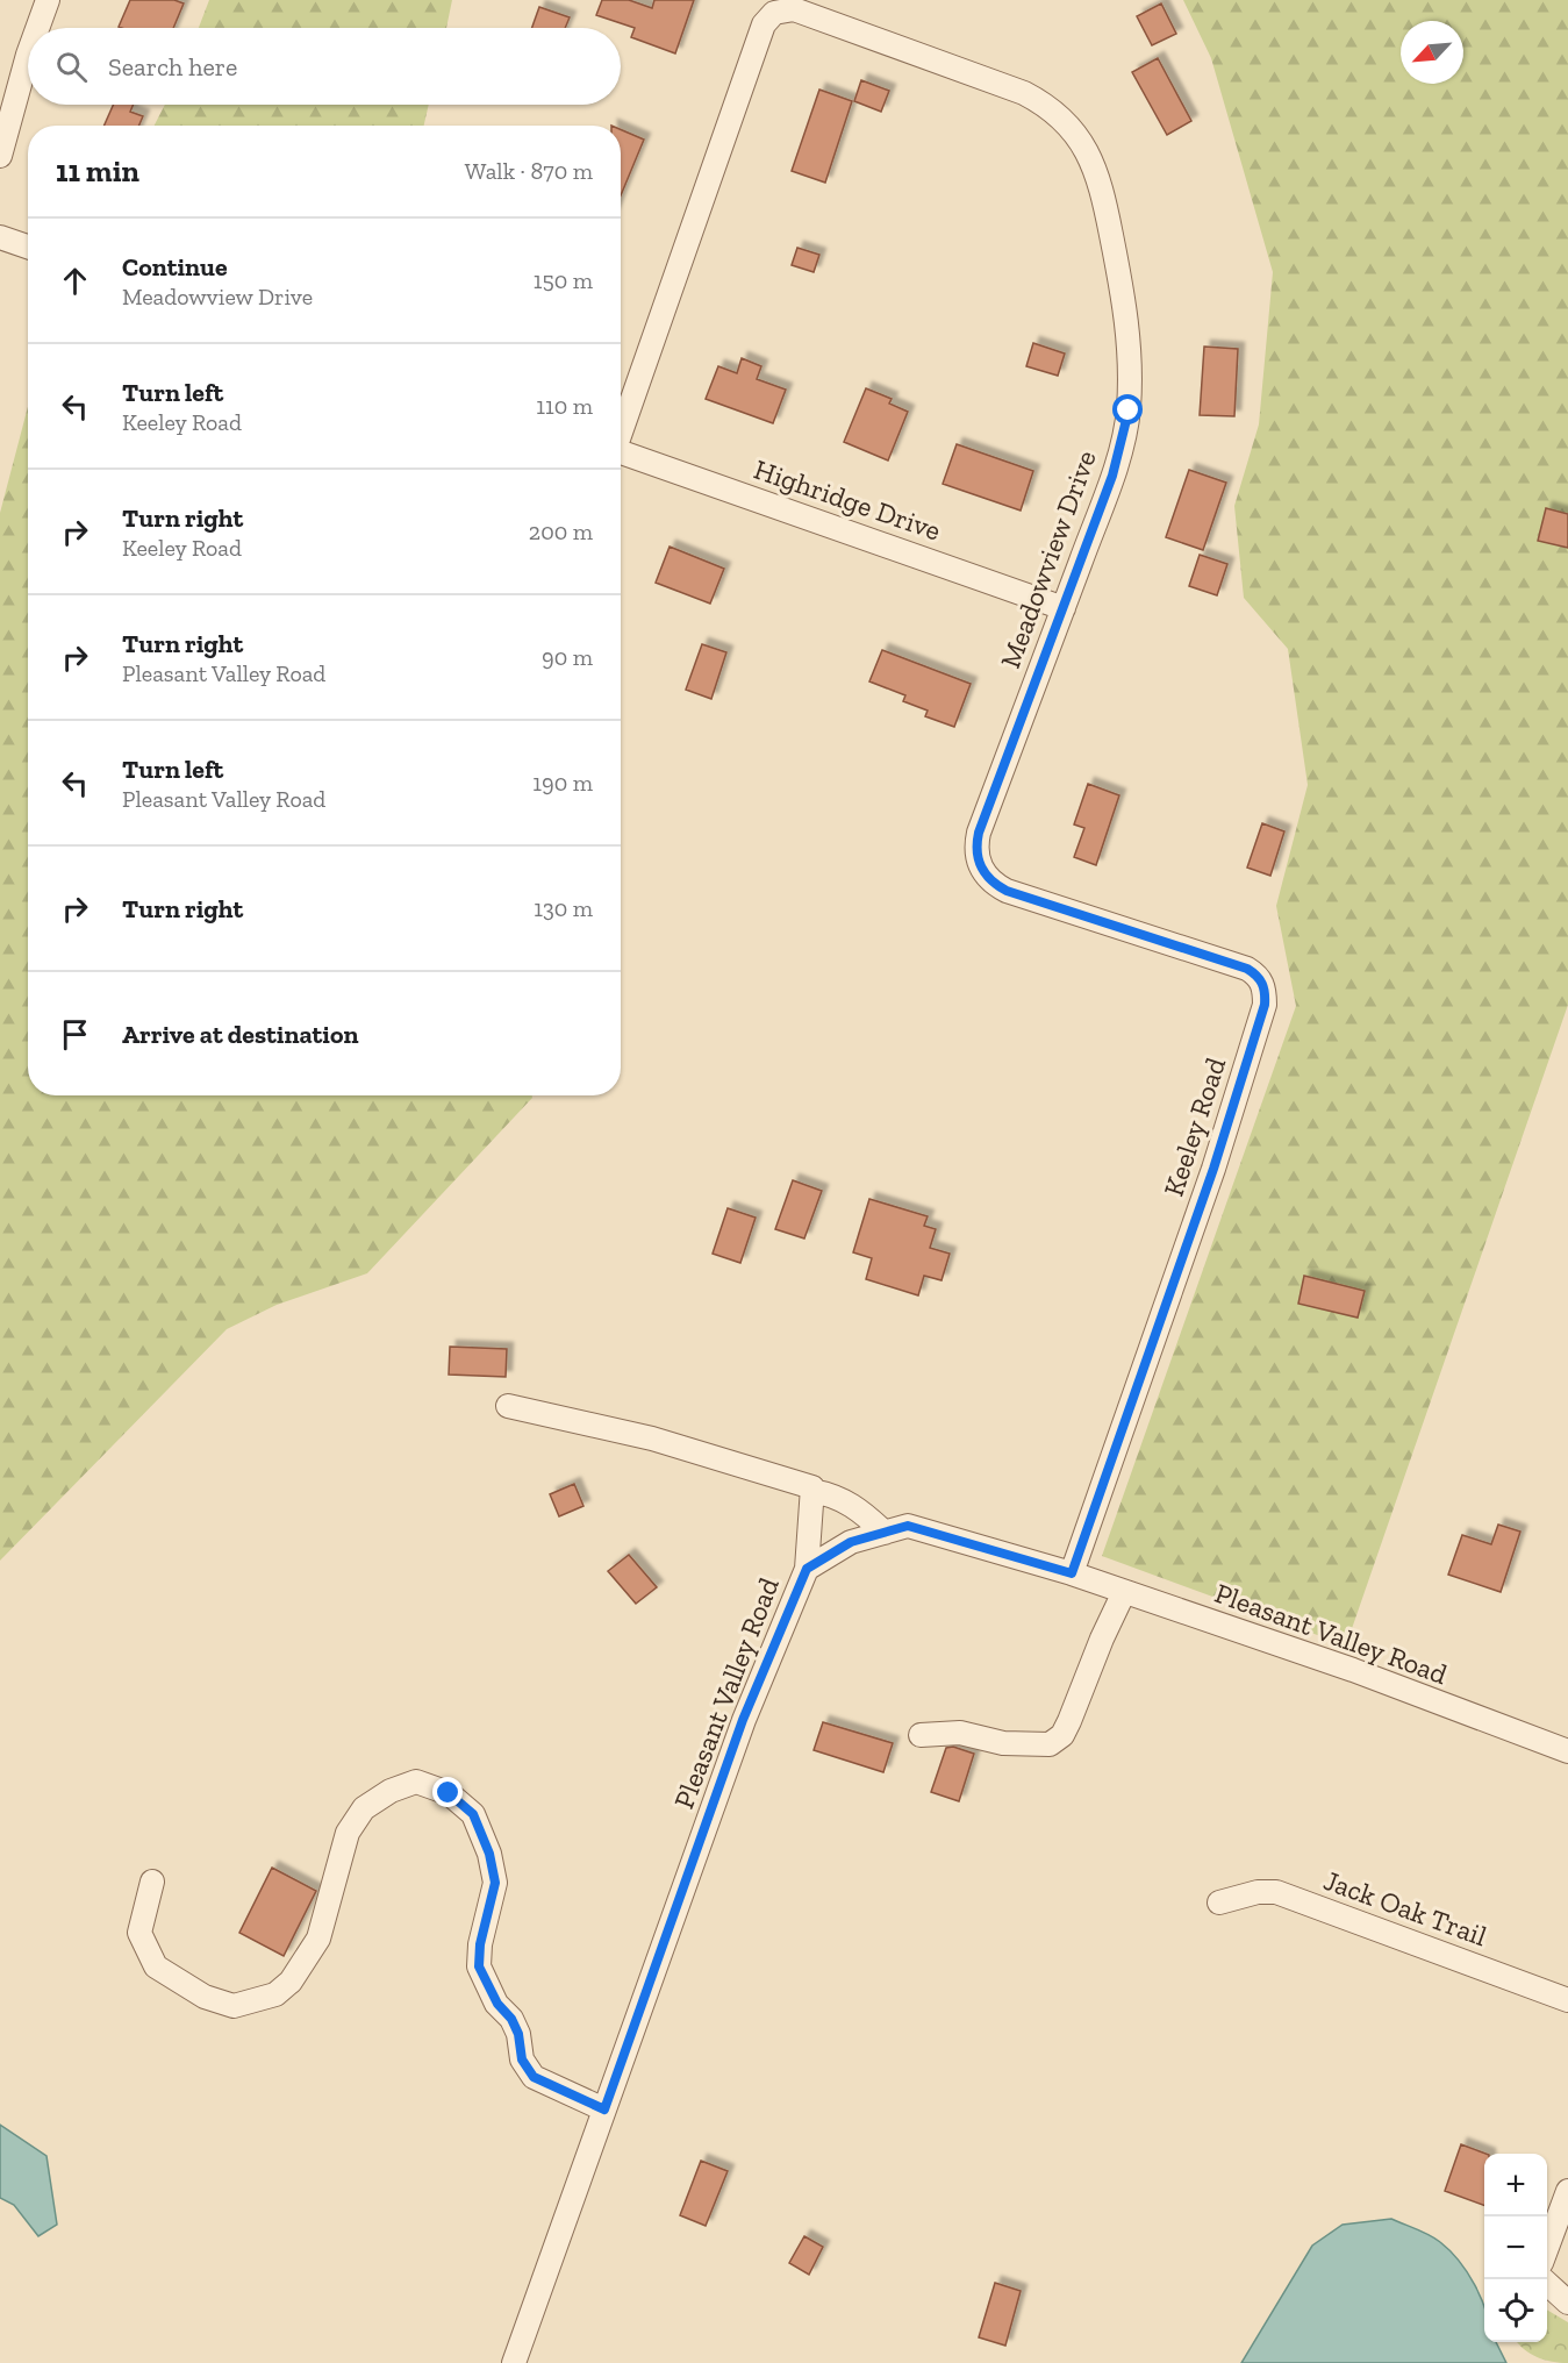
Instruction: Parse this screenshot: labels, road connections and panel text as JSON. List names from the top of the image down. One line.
{"streets":{"street":["Highridge Drive","Meadowview Drive","Keeley Road","Pleasant Valley Road","Jack Oak Trail"]},"crossings":[["Highridge Drive","Meadowview Drive"],["Meadowview Drive","Keeley Road"],["Keeley Road","Pleasant Valley Road"]],"north":"bottom left","page":{"search":"Search here","heading":["11 min","Walk · 870 m"],"list":[["Continue","Meadowview Drive","150 m"],["Turn left","Keeley Road","110 m"],["Turn right","Keeley Road","200 m"],["Turn right","Pleasant Valley Road","90 m"],["Turn left","Pleasant Valley Road","190 m"],["Turn right","130 m"],"Arrive at destination"],"map_buttons":["+","−"]}}
